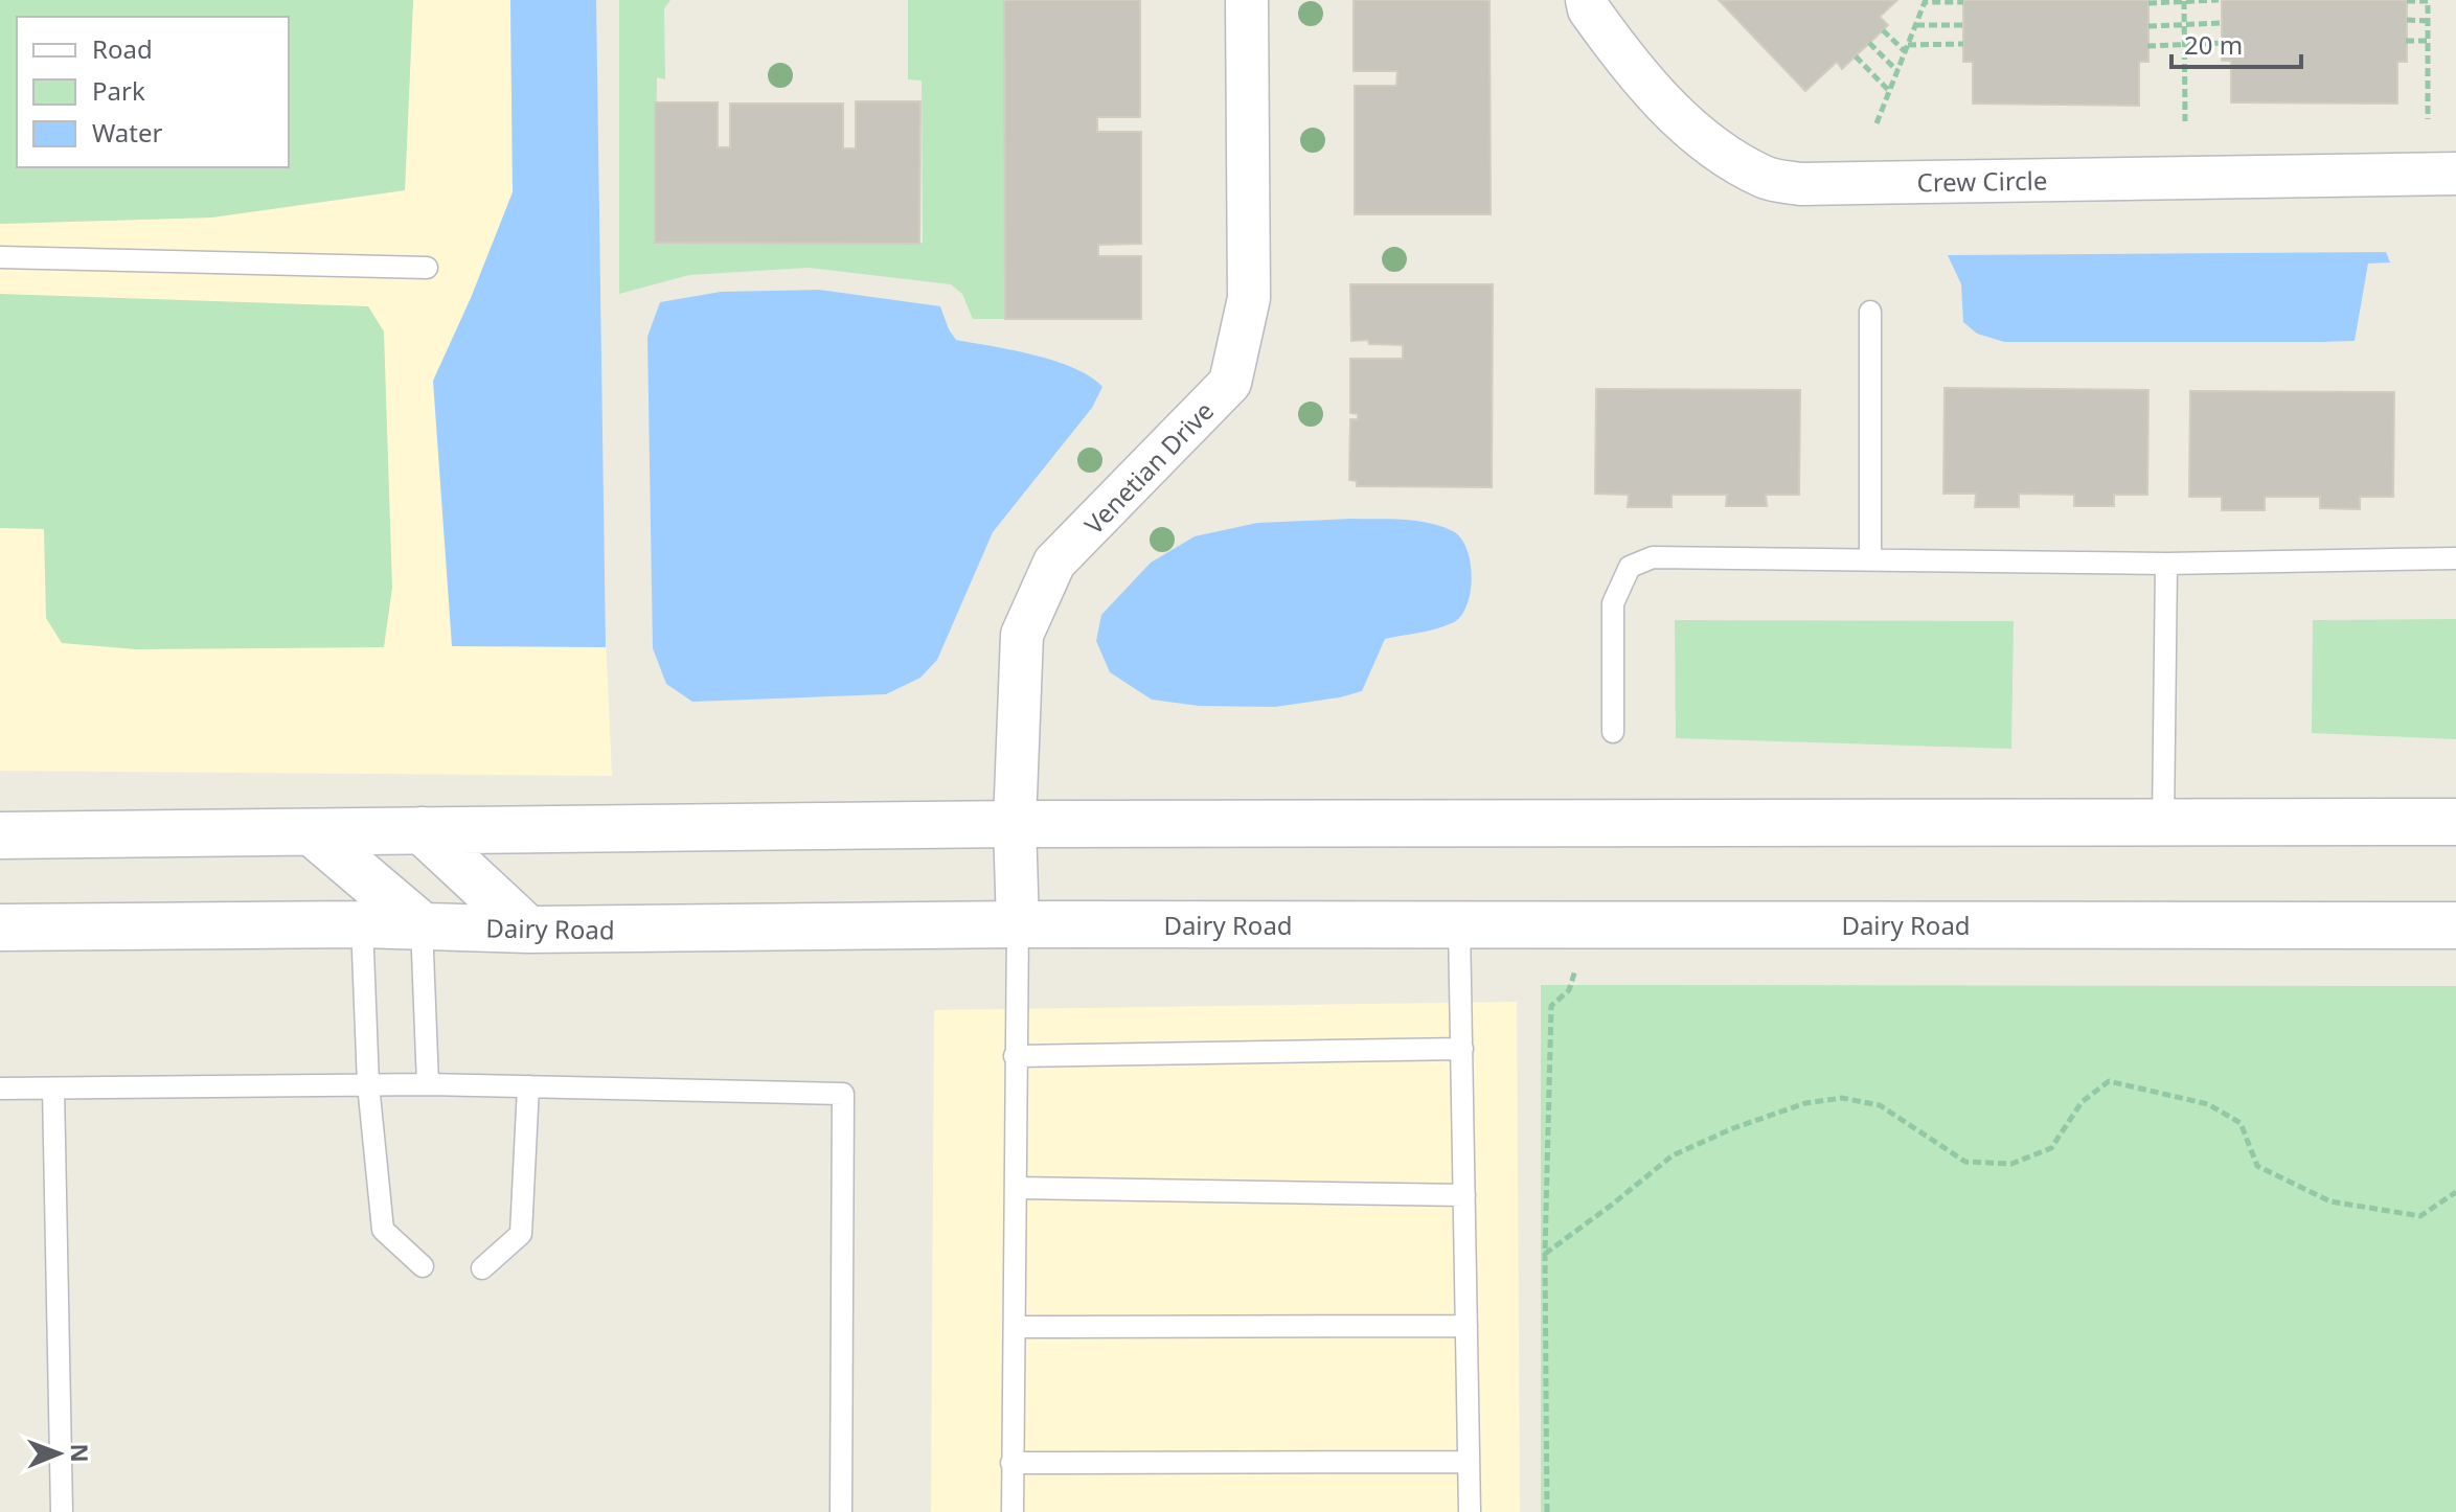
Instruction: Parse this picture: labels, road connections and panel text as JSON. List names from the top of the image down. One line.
{"streets":{"street":["Crew Circle","Venetian Drive","Dairy Road"]},"crossings":[["Venetian Drive","Dairy Road"]],"legend":["Road","Park","Water"],"scale_bar":"20 m","north":"right"}
